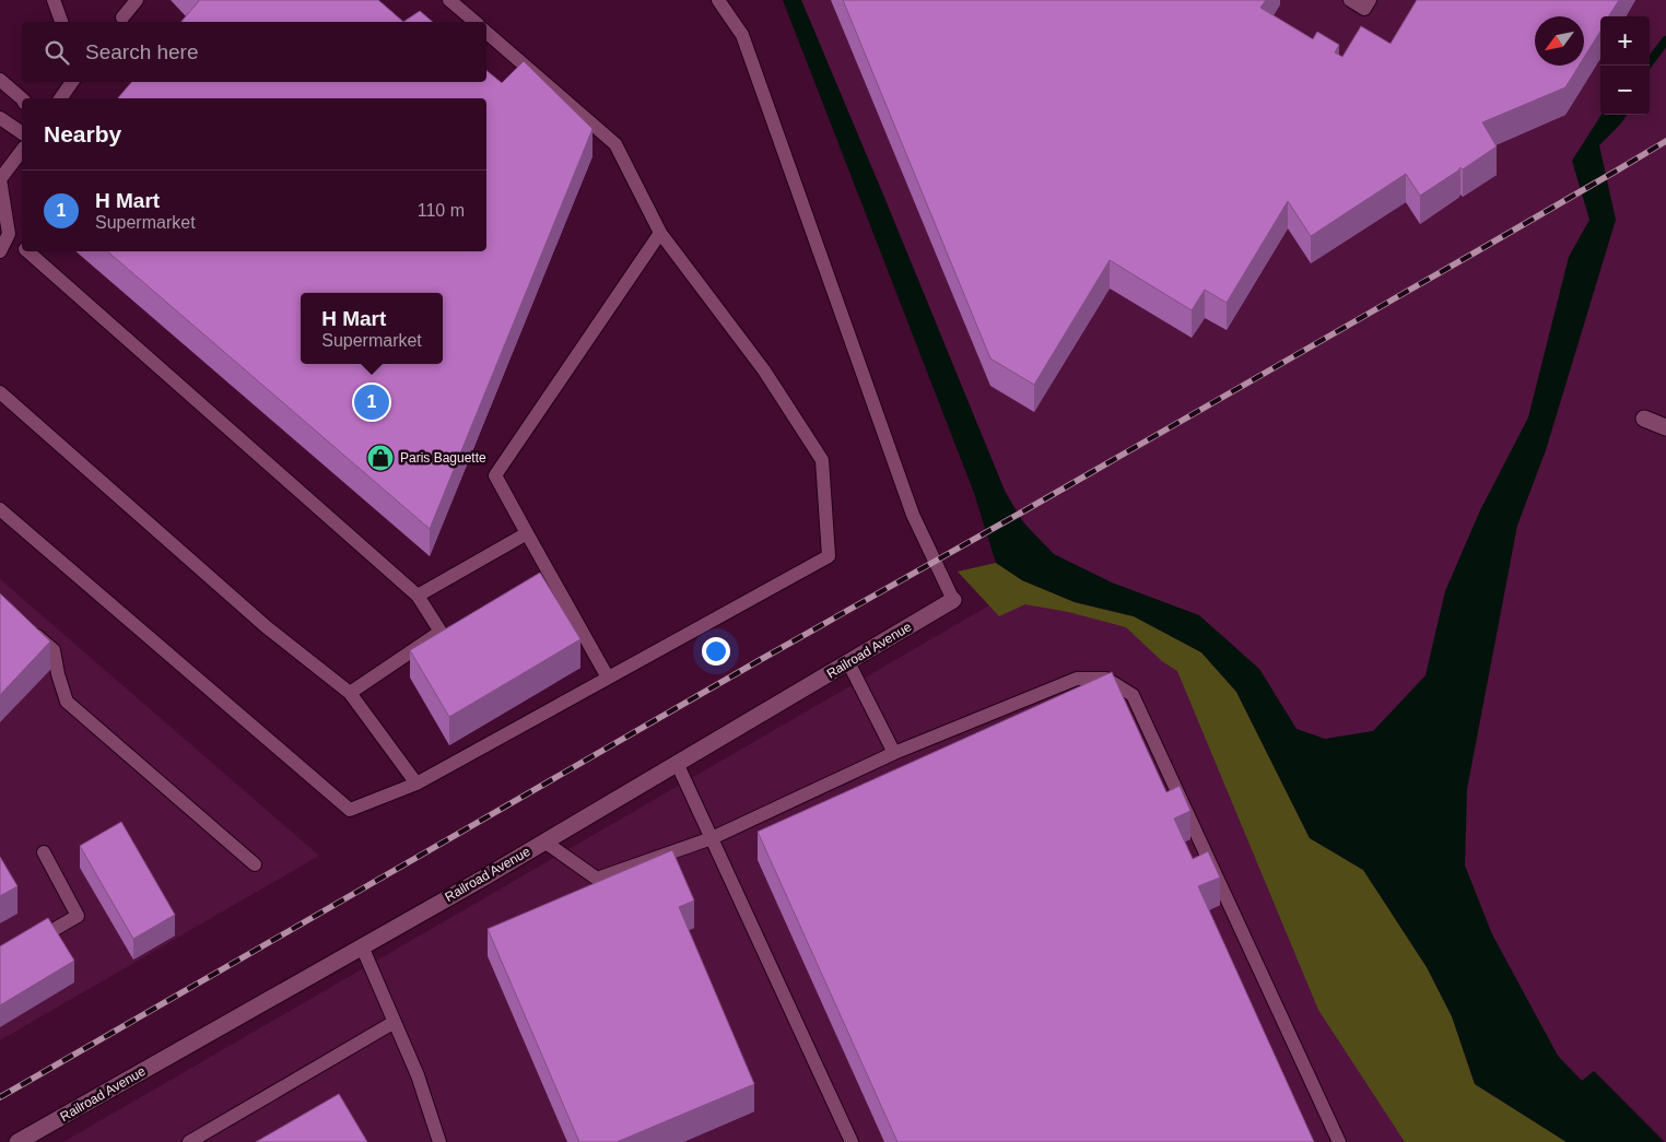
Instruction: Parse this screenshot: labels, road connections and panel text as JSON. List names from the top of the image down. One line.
{"streets":{"street":["Railroad Avenue"]},"places":{"shop":["Paris Baguette"]},"north":"bottom left","page":{"map_buttons":["+","−"],"search":"Search here","heading":"Nearby","list":[{"mark":"1","name":"H Mart","note":"Supermarket","value":"110 m"}],"popup":["H Mart","Supermarket"],"pins":"1"}}
